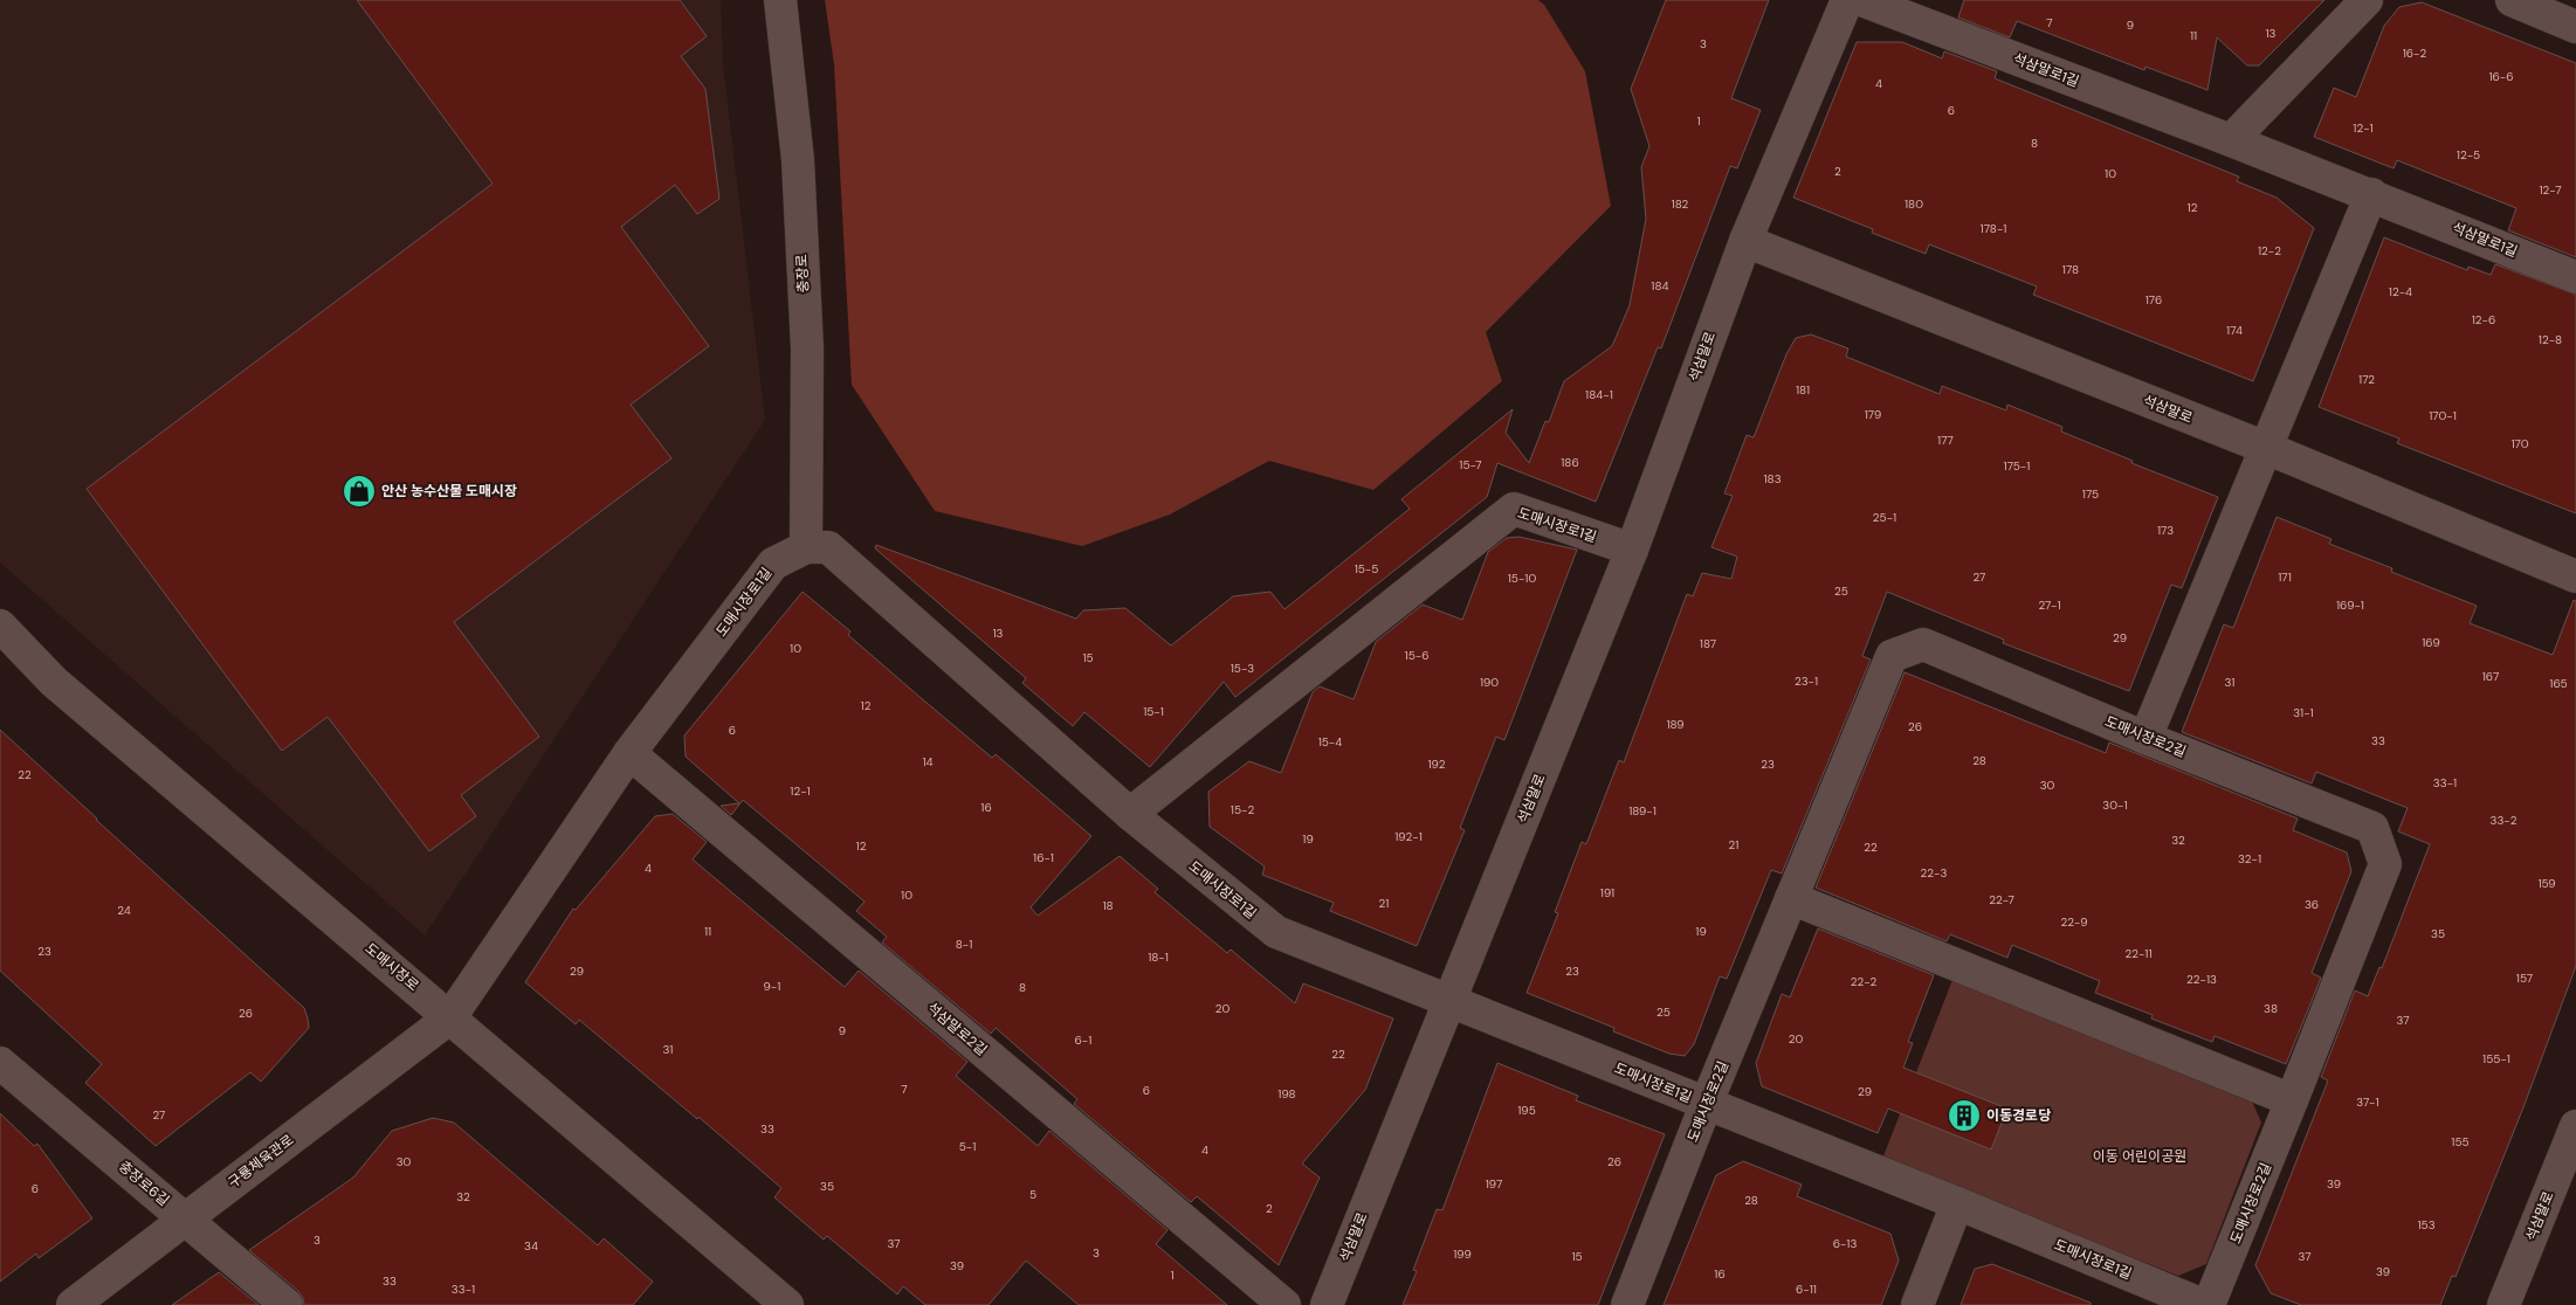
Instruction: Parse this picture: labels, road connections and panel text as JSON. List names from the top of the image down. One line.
{"streets":{"street":["석삼말로1길","충장로","석삼말로","도매시장로1길","도매시장로2길","도매시장로","석삼말로2길","구룡체육관로","충장로6길"]},"crossings":[["충장로","도매시장로1길"],["석삼말로","도매시장로1길"],["도매시장로1길","도매시장로2길"],["도매시장로1길","도매시장로"],["도매시장로1길","석삼말로2길"],["도매시장로1길","구룡체육관로"],["도매시장로","구룡체육관로"],["구룡체육관로","충장로6길"]],"parks":["이동 어린이공원"],"places":{"shop":["안산 농수산물 도매시장"],"building":["이동경로당"]},"house_numbers":["7","9","13","11","3","16-2","16-6","4","6","1","12-1","8","12-5","2","10","12-7","182","180","12","178-1","12-2","178","184","12-4","176","12-6","174","12-8","172","181","184-1","179","170-1","177","170","186","15-7","175-1","183","175","25-1","173","15-5","27","171","15-10","25","27-1","169-1","13","29","169","187","10","15-6","15","15-3","167","23-1","190","31","165","12","15-1","31-1","189","26","6","33","15-4","28","14","192","23","22","33-1","30","12-1","30-1","16","15-2","189-1","33-2","192-1","19","32","21","12","22","16-1","32-1","4","22-3","159","191","10","22-7","21","36","18","24","22-9","11","19","35","8-1","23","22-11","18-1","29","23","157","22-13","22-2","9-1","8","20","38","25","26","37","9","20","6-1","31","22","155-1","7","6","29","198","37-1","195","27","33","155","5-1","4","30","26","197","39","35","6","5","32","28","2","153","3","37","6-13","34","3","199","15","37","39","39","16","1","33","33-1","6-11"]}
